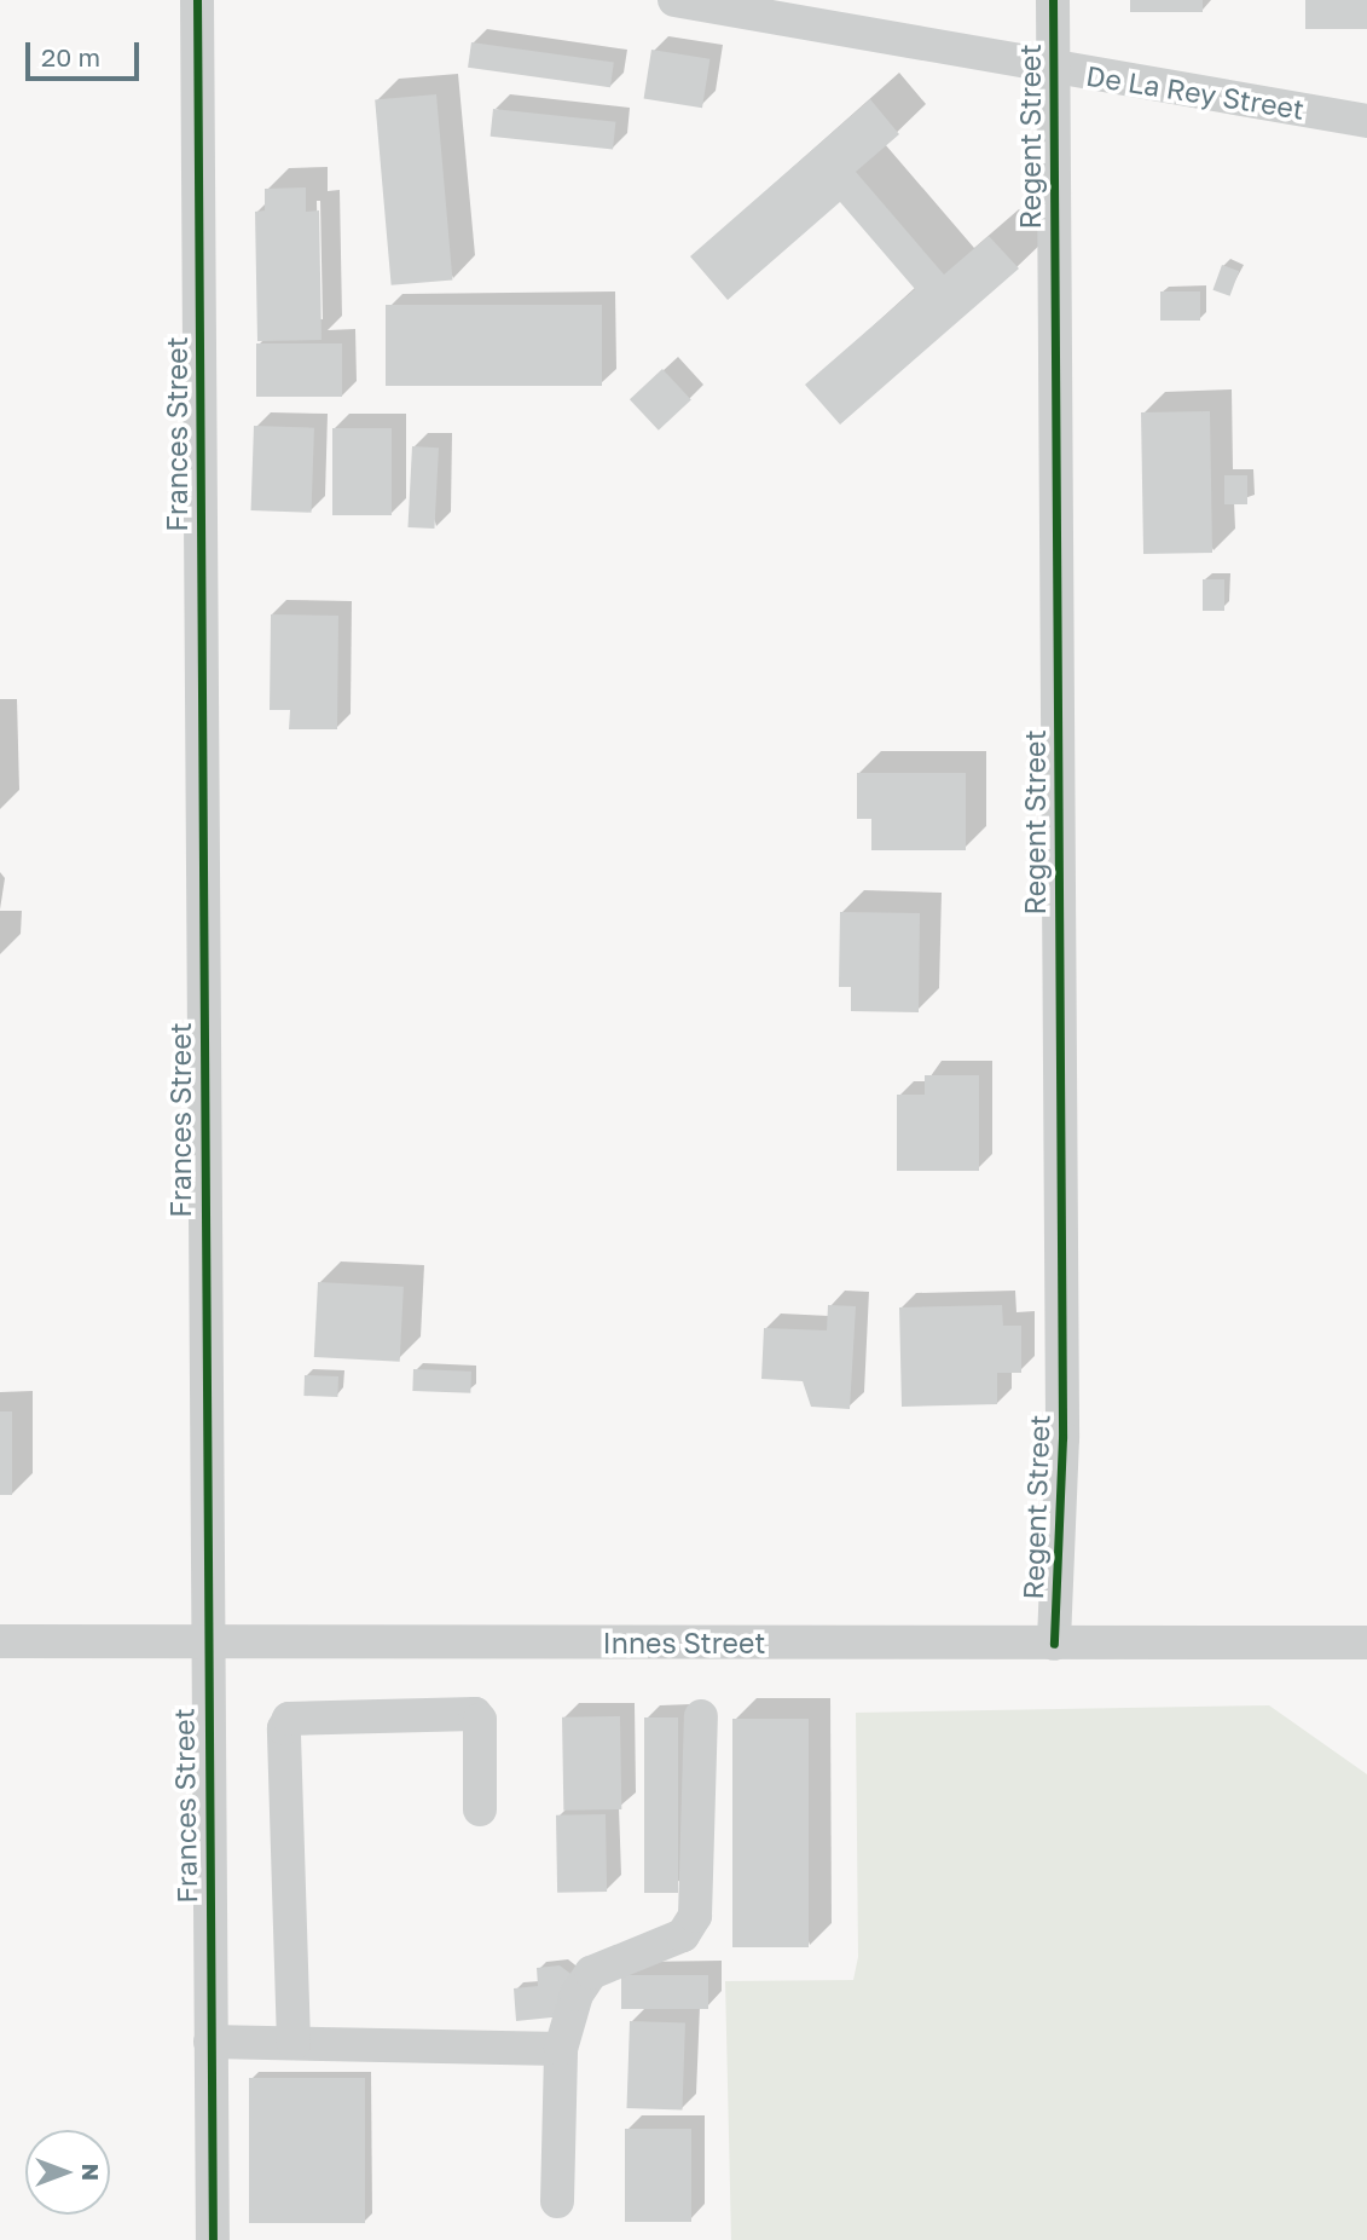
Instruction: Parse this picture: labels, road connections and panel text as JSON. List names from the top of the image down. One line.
{"streets":{"street":["De La Rey Street","Regent Street","Frances Street","Innes Street"]},"crossings":[["De La Rey Street","Regent Street"],["Regent Street","Innes Street"],["Frances Street","Innes Street"]],"scale_bar":"20 m","north":"right"}
